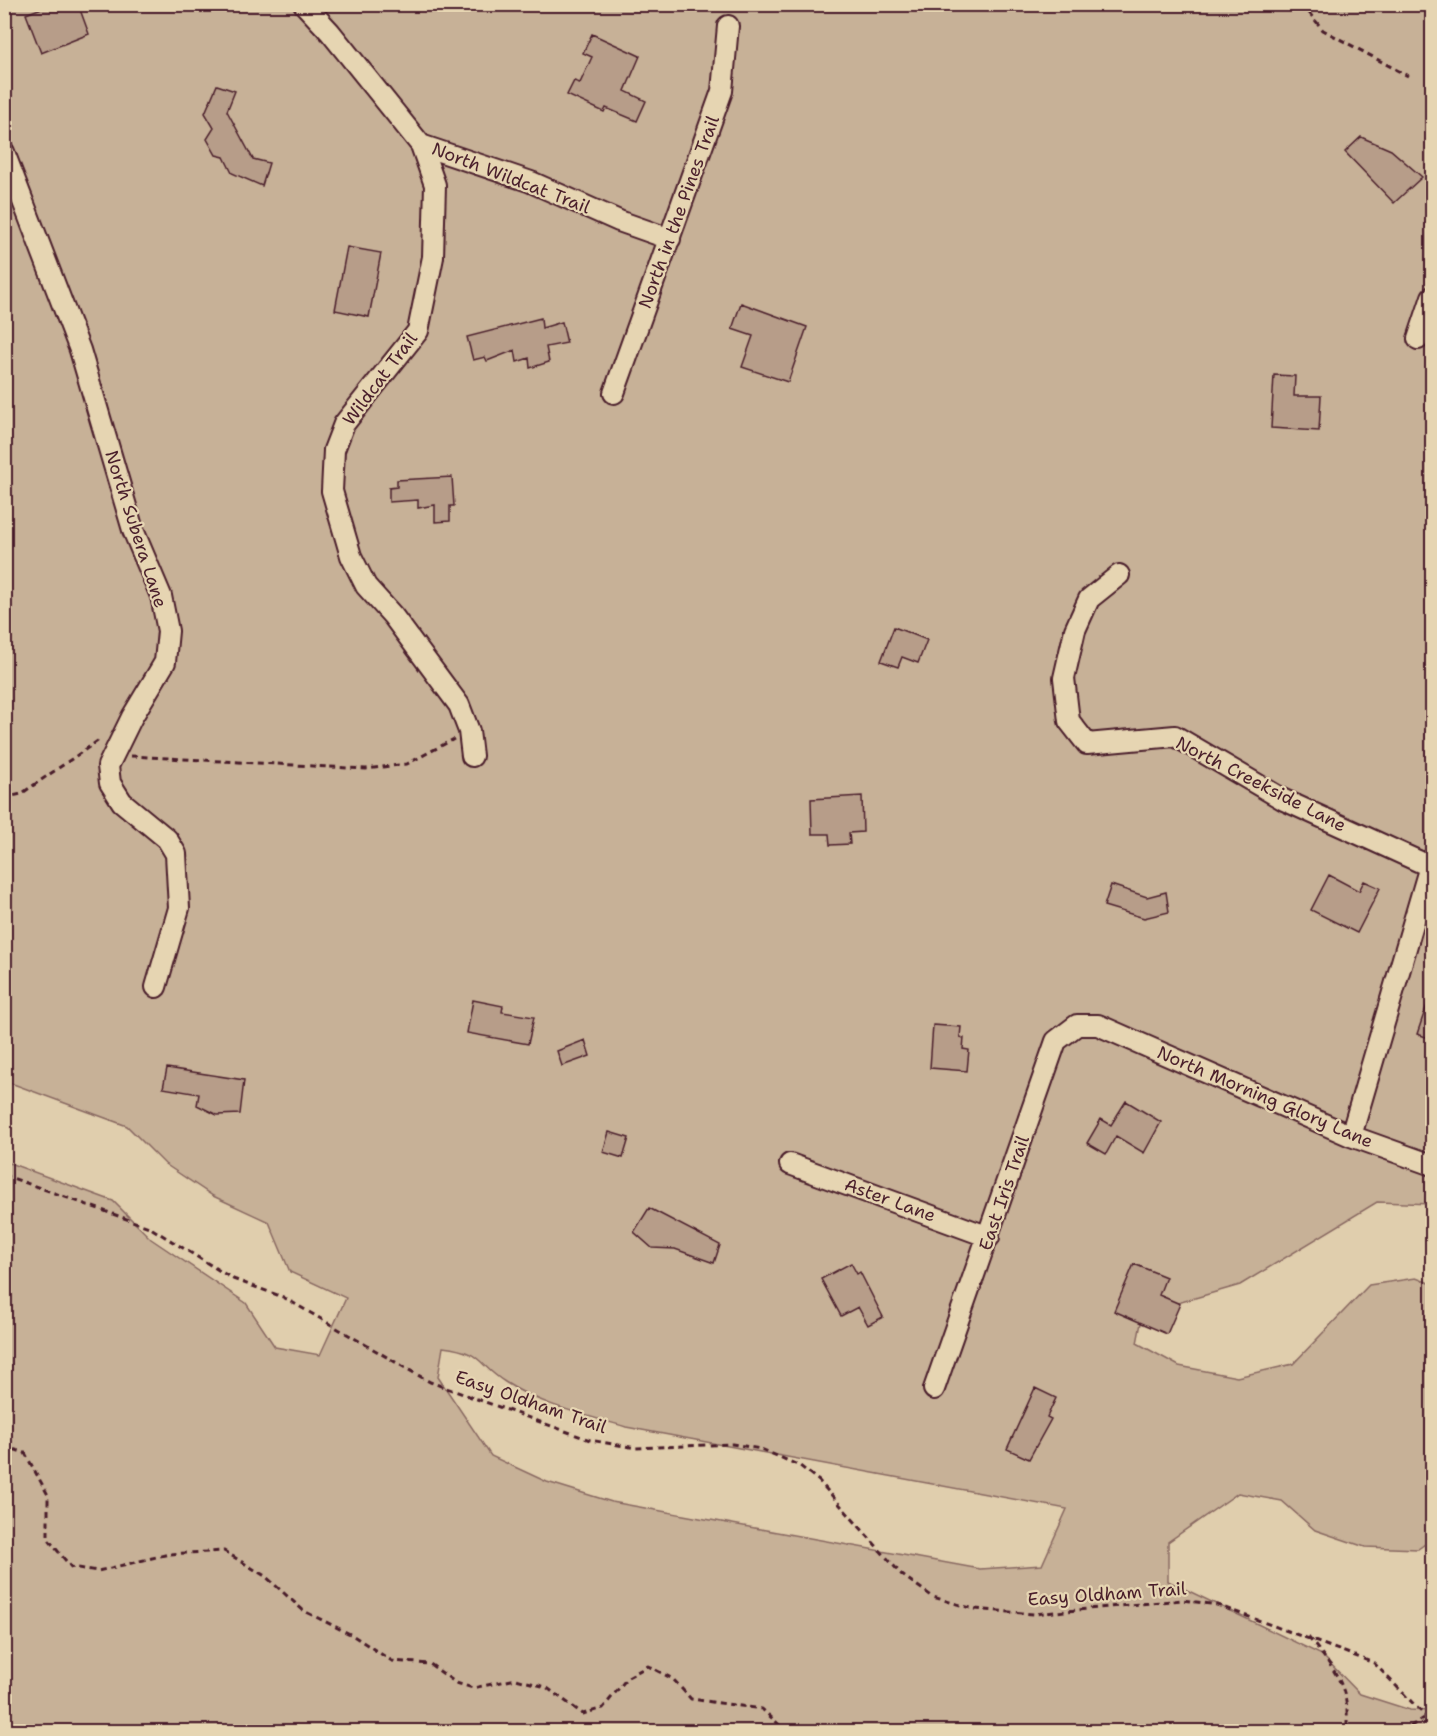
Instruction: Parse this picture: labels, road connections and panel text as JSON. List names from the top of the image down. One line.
{"streets":{"street":["North Wildcat Trail","North in the Pines Trail","Wildcat Trail","North Subera Lane","North Creekside Lane","North Morning Glory Lane","East Iris Trail","Aster Lane"],"path":["Easy Oldham Trail"]},"crossings":[["North Wildcat Trail","North in the Pines Trail"],["North Wildcat Trail","Wildcat Trail"],["North Morning Glory Lane","East Iris Trail"],["East Iris Trail","Aster Lane"]]}
